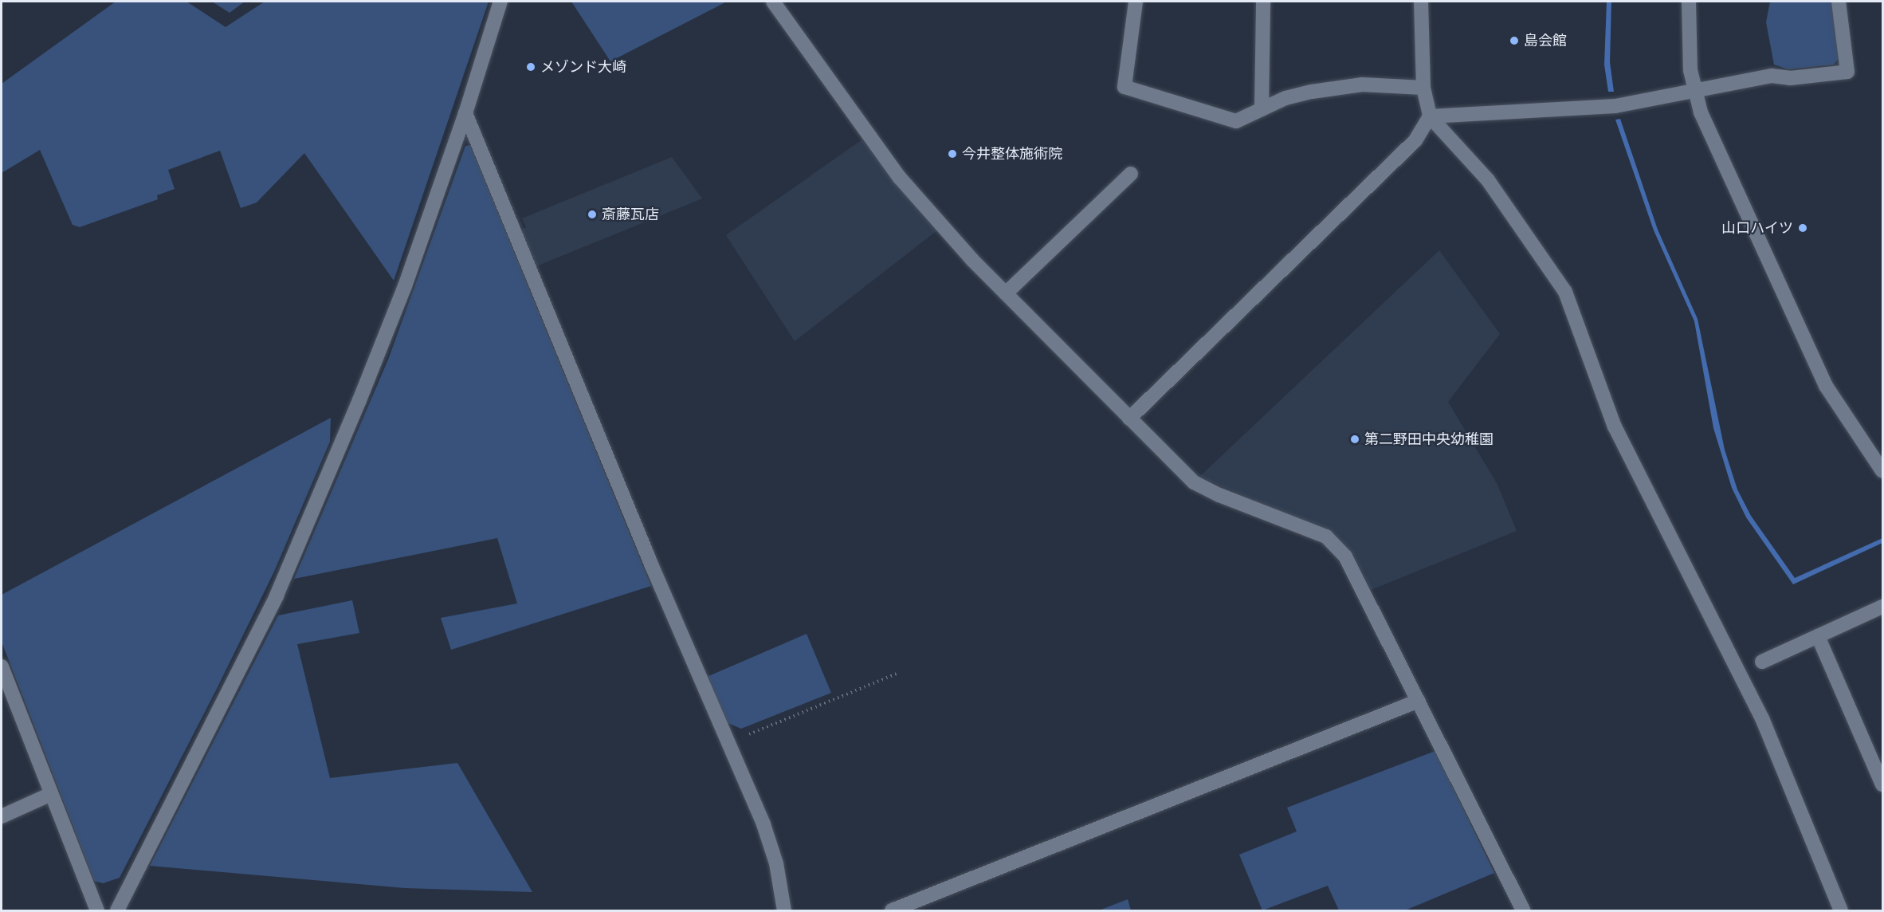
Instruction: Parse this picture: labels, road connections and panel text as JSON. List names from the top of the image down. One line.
{"places":["島会館","メゾンド大崎","今井整体施術院","斎藤瓦店","山口ハイツ","第二野田中央幼稚園"]}
